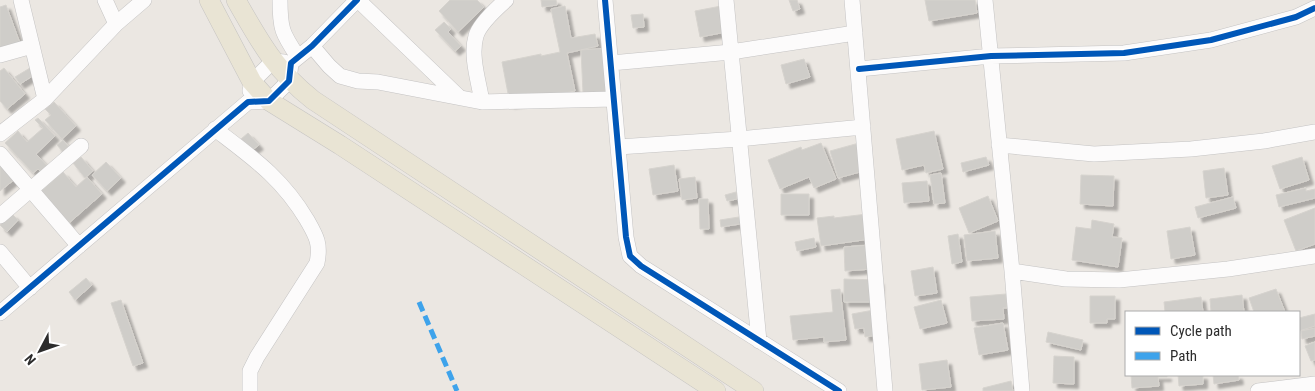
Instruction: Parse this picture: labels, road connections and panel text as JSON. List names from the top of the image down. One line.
{"legend":["Cycle path","Path"],"north":"bottom left"}
